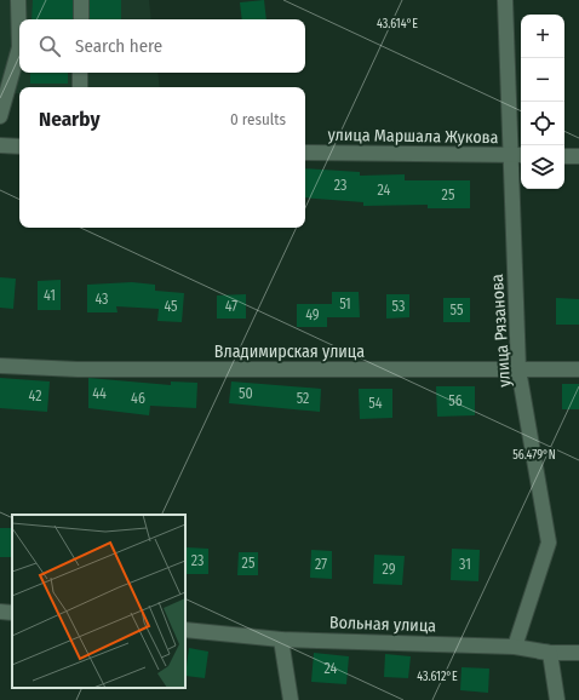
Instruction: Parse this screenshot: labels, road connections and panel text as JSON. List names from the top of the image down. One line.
{"streets":{"street":["улица Маршала Жукова","улица Рязанова","Владимирская улица","Вольная улица"]},"crossings":[["улица Маршала Жукова","улица Рязанова"],["улица Рязанова","Владимирская улица"],["улица Рязанова","Вольная улица"]],"house_numbers":["23","24","25","41","43","51","45","47","53","55","49","44","50","42","46","52","56","54","23","25","27","31","29","24"],"page":{"map_buttons":["+","−"],"search":"Search here","heading":["Nearby","0 results"]},"coordinates":["43.614°E","56.479°N","43.612°E"]}
